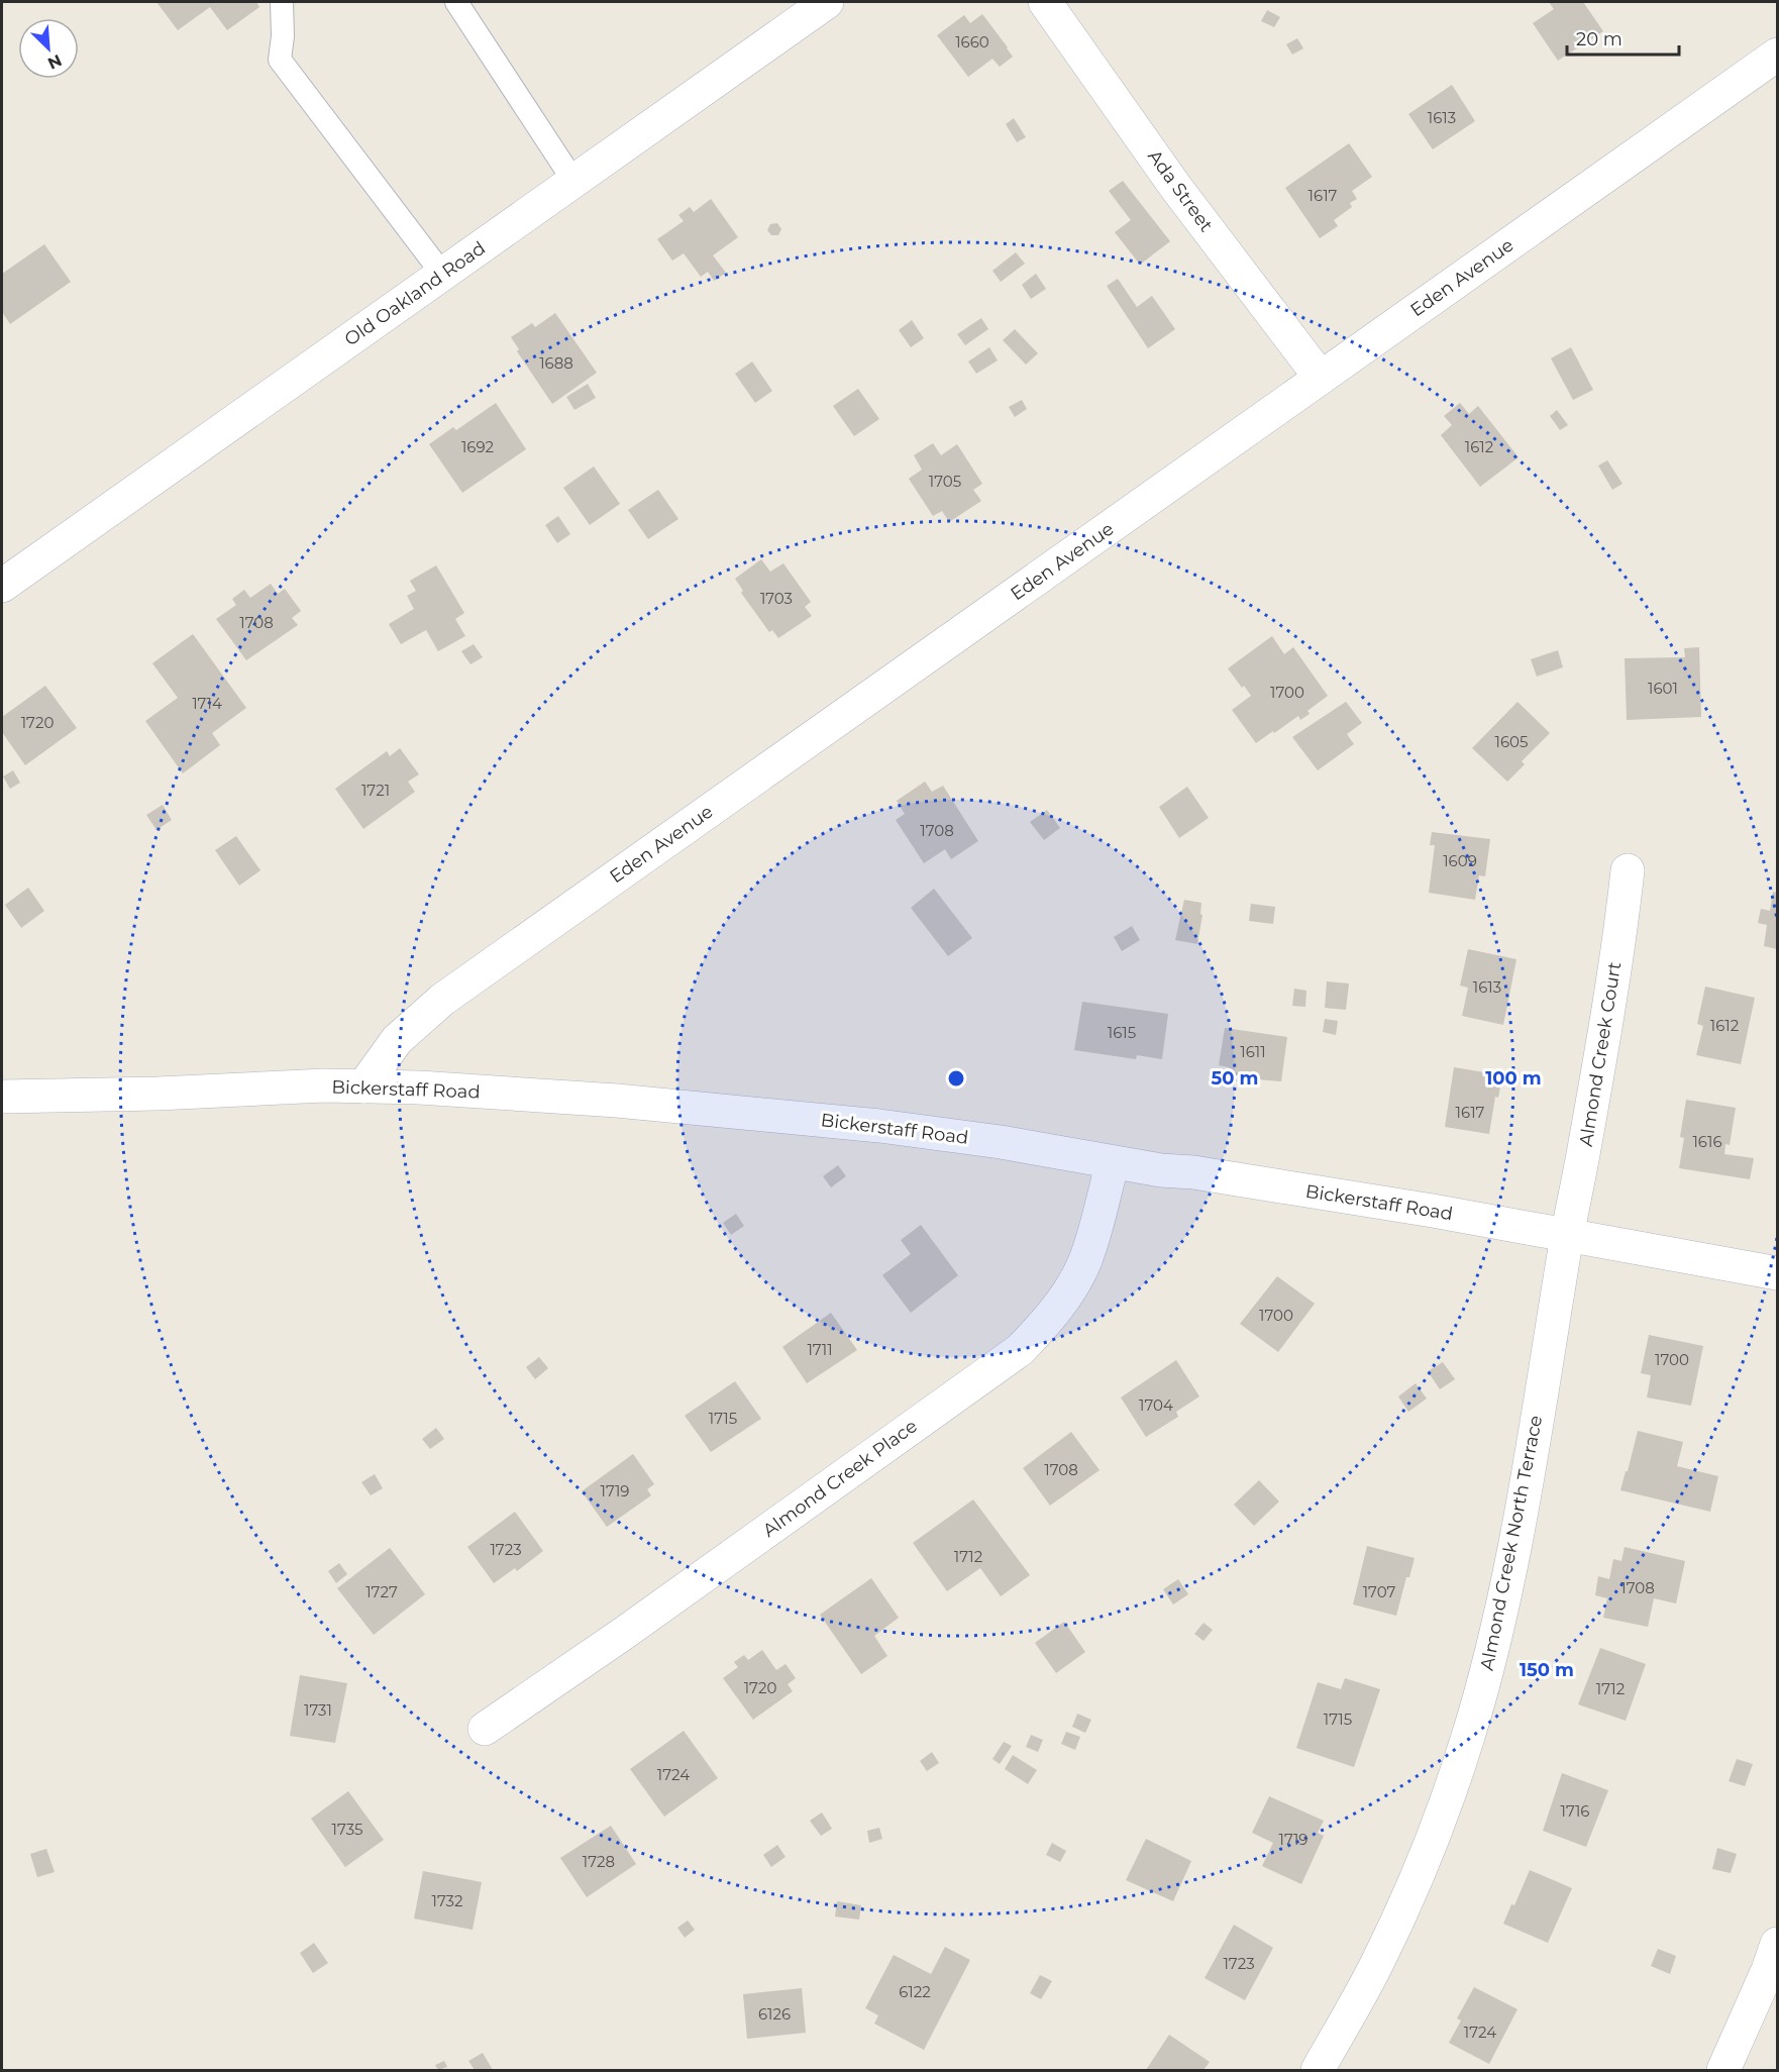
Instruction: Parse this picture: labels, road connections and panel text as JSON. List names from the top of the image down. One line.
{"streets":{"street":["Ada Street","Eden Avenue","Old Oakland Road","Almond Creek Court","Bickerstaff Road","Almond Creek Place","Almond Creek North Terrace"]},"crossings":[["Ada Street","Eden Avenue"],["Eden Avenue","Bickerstaff Road"],["Almond Creek Court","Bickerstaff Road"],["Almond Creek Court","Almond Creek North Terrace"],["Bickerstaff Road","Almond Creek Place"],["Bickerstaff Road","Almond Creek North Terrace"]],"house_numbers":["1660","1613","1617","1688","1692","1612","1705","1703","1708","1601","1700","1714","1720","1605","1721","1708","1609","1613","1612","1615","1611","1617","1616","1700","1711","1700","1704","1715","1708","1719","1723","1712","1708","1727","1707","1720","1712","1731","1715","1724","1716","1735","1719","1728","1732","1723","6122","6126","1724"],"scale_bar":"20 m","north":"bottom right","rings":["50 m","100 m","150 m"]}
